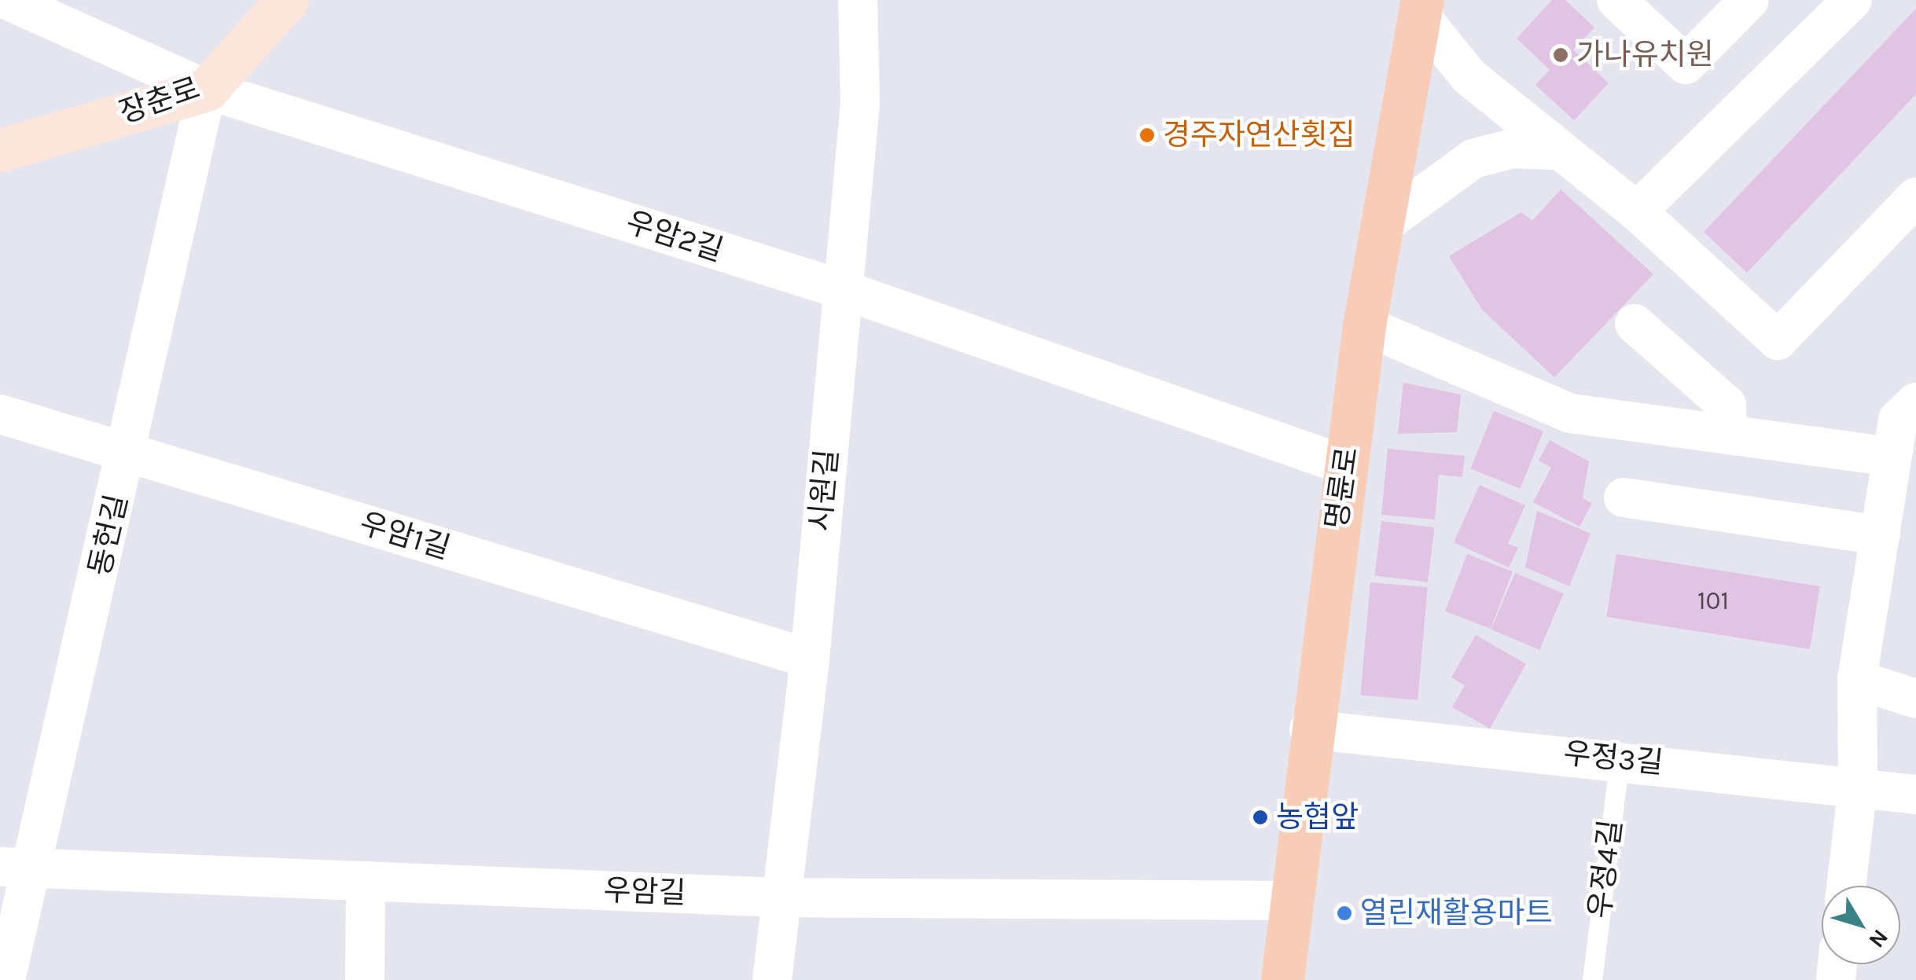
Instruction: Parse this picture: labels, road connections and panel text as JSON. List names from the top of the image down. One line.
{"streets":{"main road":["장춘로","명륜로"],"street":["우암2길","시원길","동헌길","우암1길","우정3길","우암길"],"lane":["우정4길"]},"crossings":[["장춘로","우암2길"],["장춘로","동헌길"],["우암2길","명륜로"],["우암2길","시원길"],["우암2길","동헌길"],["명륜로","우정3길"],["명륜로","우암길"],["시원길","우암1길"],["시원길","우암길"],["동헌길","우암1길"],["동헌길","우암길"],["우정3길","우정4길"]],"places":["가나유치원","경주자연산횟집","농협앞","열린재활용마트"],"house_numbers":["101"],"north":"bottom right"}
